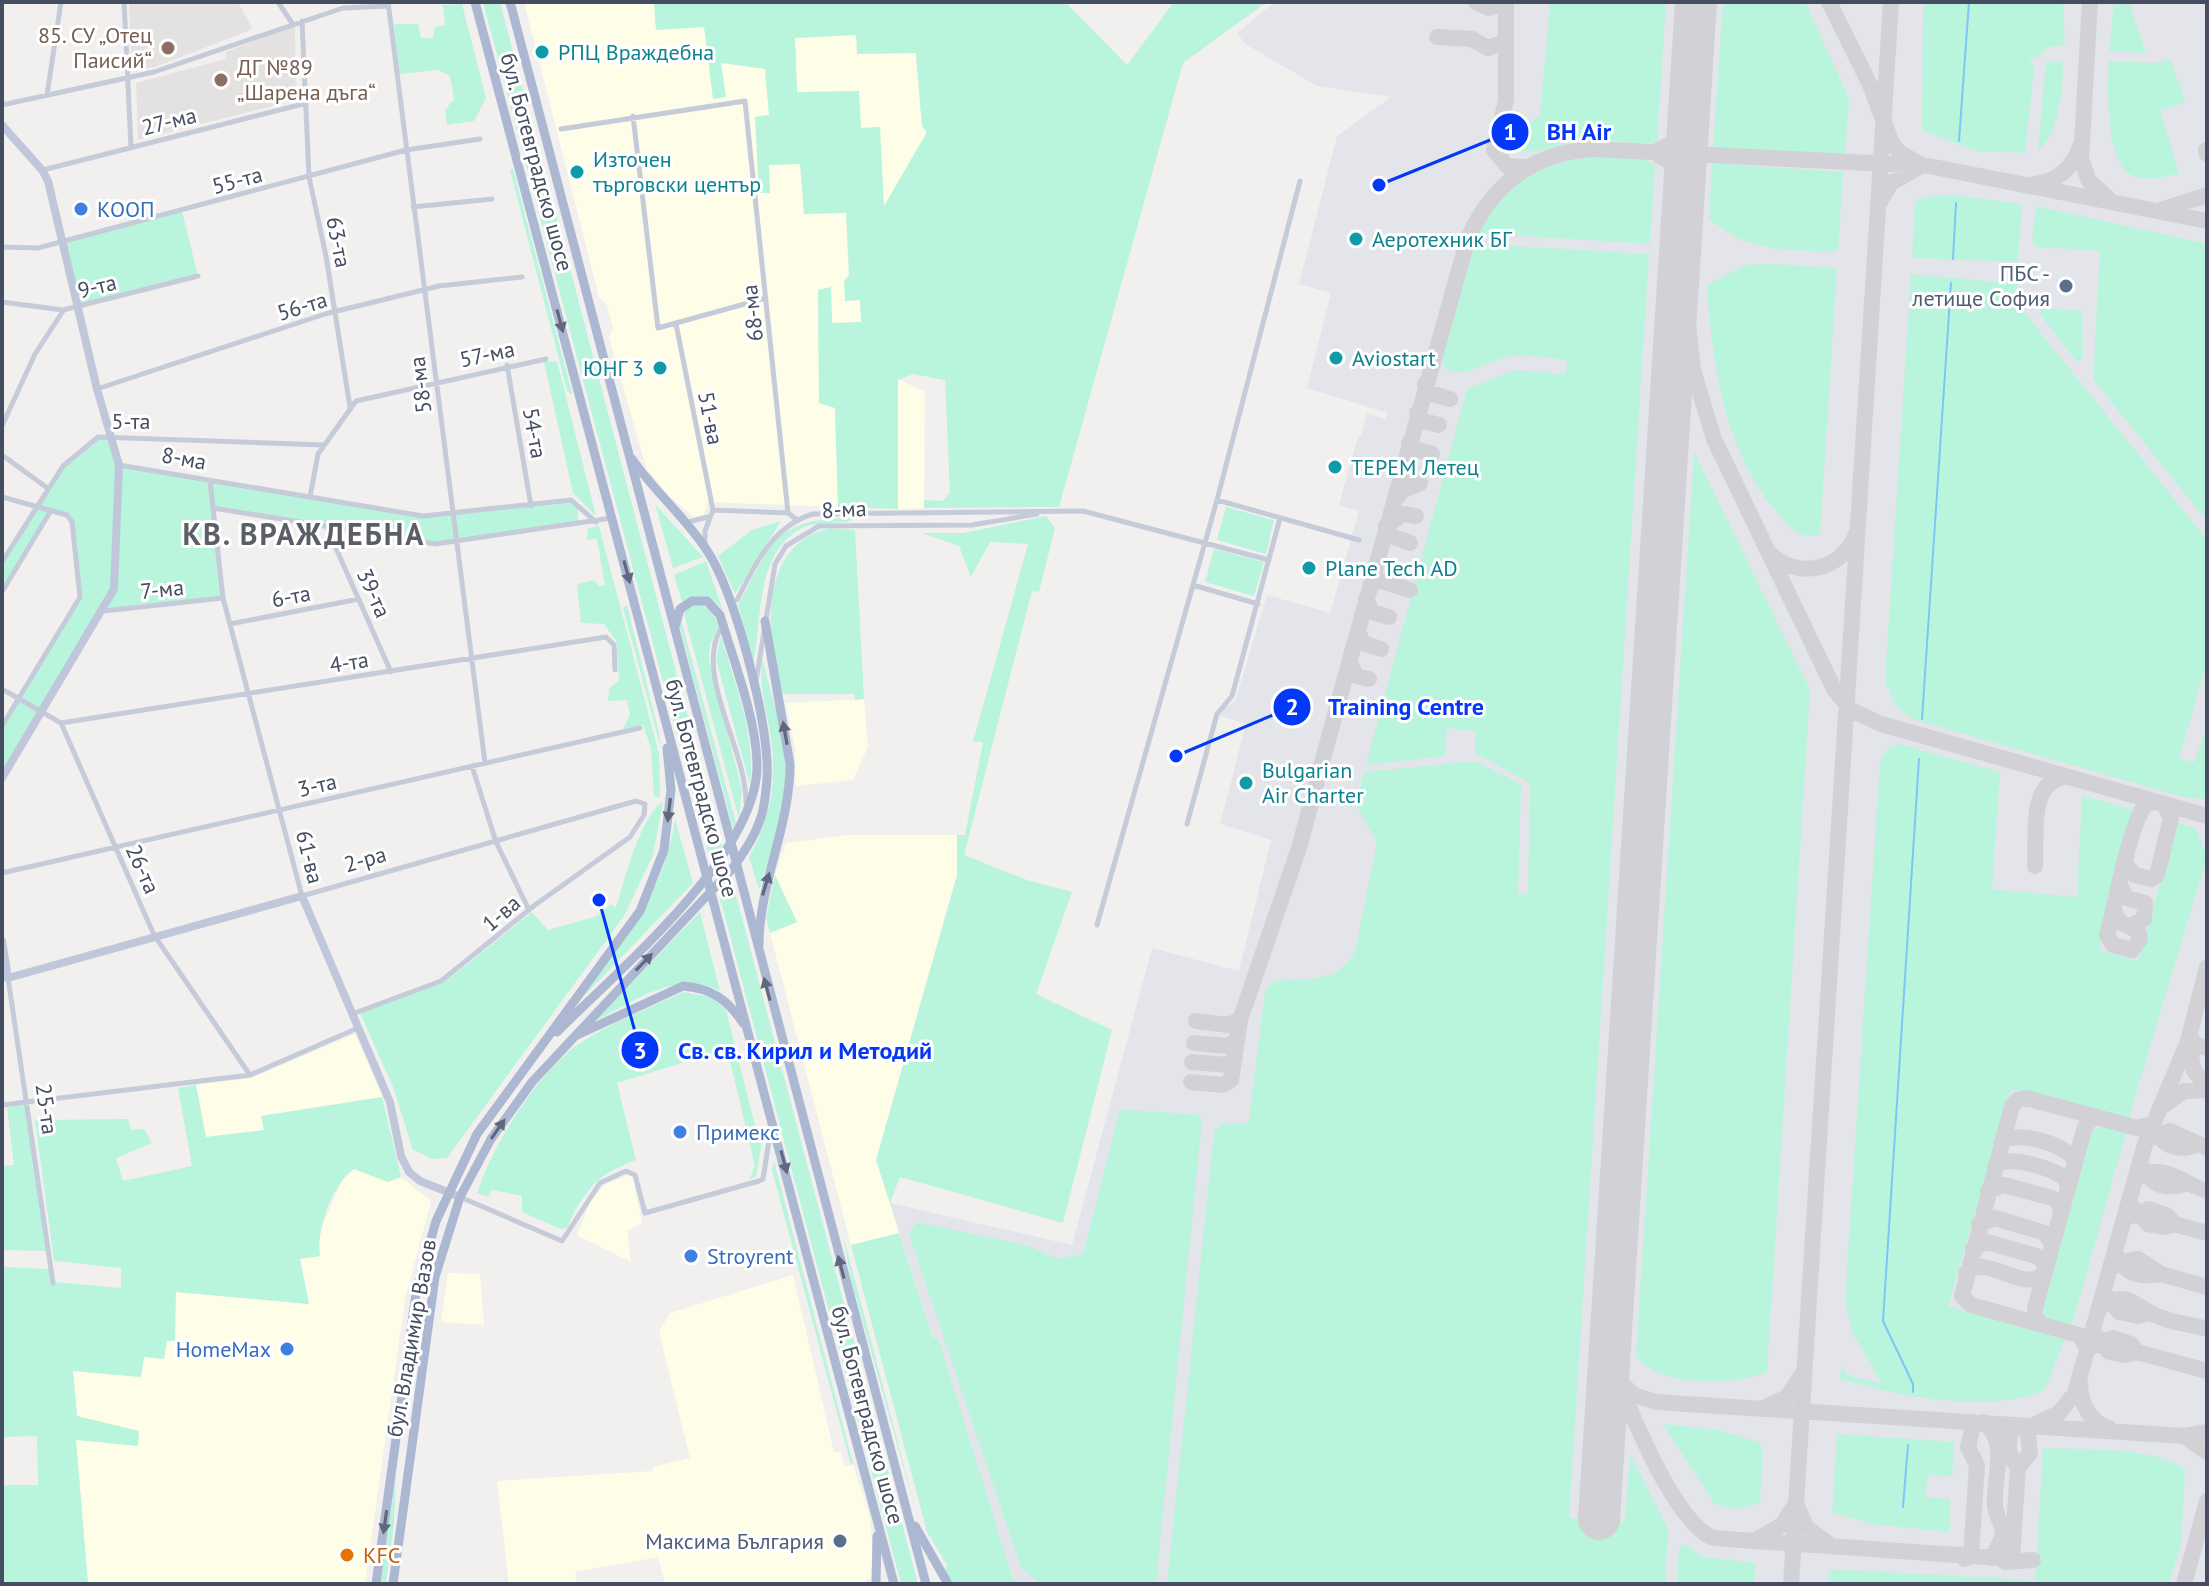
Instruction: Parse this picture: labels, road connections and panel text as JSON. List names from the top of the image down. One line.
{"streets":{"main road":["бул. Ботевградско шосе","бул. Владимир Вазов"],"street":["27-ма","55-та","63-та","9-та","56-та","68-ма","57-ма","58-ма","51-ва","5-та","54-та","8-ма","7-ма","39-та","6-та","4-та","3-та","61-ва","2-ра","26-та","1-ва","25-та"]},"crossings":[["27-ма","63-та"],["бул. Ботевградско шосе","бул. Владимир Вазов"],["55-та","63-та"],["55-та","58-ма"],["63-та","56-та"],["63-та","57-ма"],["56-та","58-ма"],["57-ма","58-ма"],["57-ма","54-та"],["58-ма","8-ма"],["58-ма","4-та"],["58-ма","3-та"],["51-ва","бул. Владимир Вазов"],["54-та","8-ма"],["8-ма","61-ва"],["8-ма","бул. Владимир Вазов"],["7-ма","61-ва"],["39-та","6-та"],["39-та","4-та"],["6-та","61-ва"],["4-та","61-ва"],["4-та","26-та"],["3-та","61-ва"],["3-та","26-та"],["61-ва","2-ра"],["61-ва","1-ва"],["61-ва","бул. Владимир Вазов"],["2-ра","26-та"],["2-ра","1-ва"],["2-ра","25-та"]],"districts":["КВ. ВРАЖДЕБНА"],"places":["85. СУ „Отец Паисий“","РПЦ Враждебна","ДГ №89 „Шарена дъга“","Източен търговски център","BH Air","КООП","Аеротехник БГ","ПБС - летище София","Aviostart","ЮНГ 3","ТЕРЕМ Летец","Plane Tech AD","Training Centre","Bulgarian Air Charter","Св. св. Кирил и Методий","Примекс","Stroyrent","HomeMax","Максима България","KFC"]}
